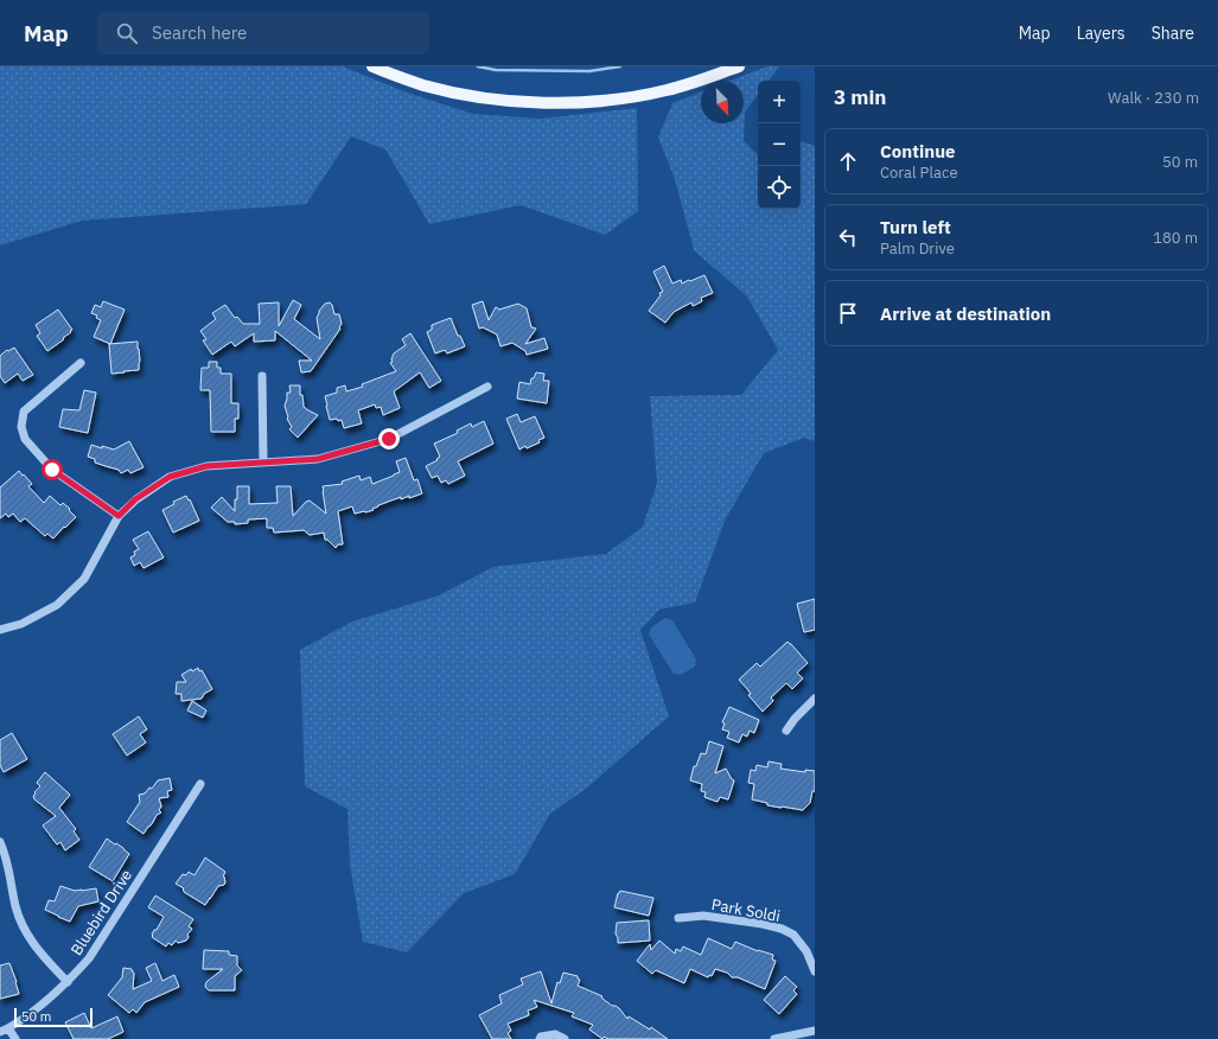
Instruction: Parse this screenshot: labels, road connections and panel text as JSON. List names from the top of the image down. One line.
{"streets":{"street":["Park Soldi","Bluebird Drive"]},"scale_bar":"50 m","north":"bottom right","page":{"header":"Map","search":"Search here","nav":["Map","Layers","Share"],"heading":["3 min","Walk · 230 m"],"map_buttons":["+","−"],"list":[["Continue","Coral Place","50 m"],["Turn left","Palm Drive","180 m"],"Arrive at destination"],"scale":"50 m"}}
